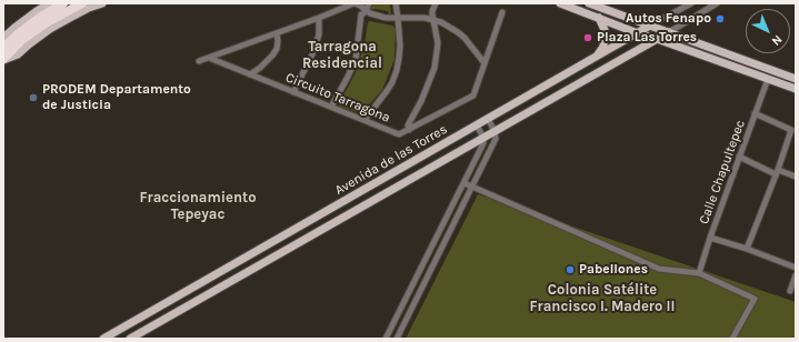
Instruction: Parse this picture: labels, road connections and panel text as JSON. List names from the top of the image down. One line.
{"streets":{"main road":["Avenida de las Torres"],"street":["Circuito Tarragona","Calle Chapultepec"]},"districts":["Tarragona Residencial","Fraccionamiento Tepeyac","Colonia Satélite Francisco I. Madero II"],"places":["Autos Fenapo","Plaza Las Torres","PRODEM Departamento de Justicia","Pabellones"],"north":"bottom right"}
